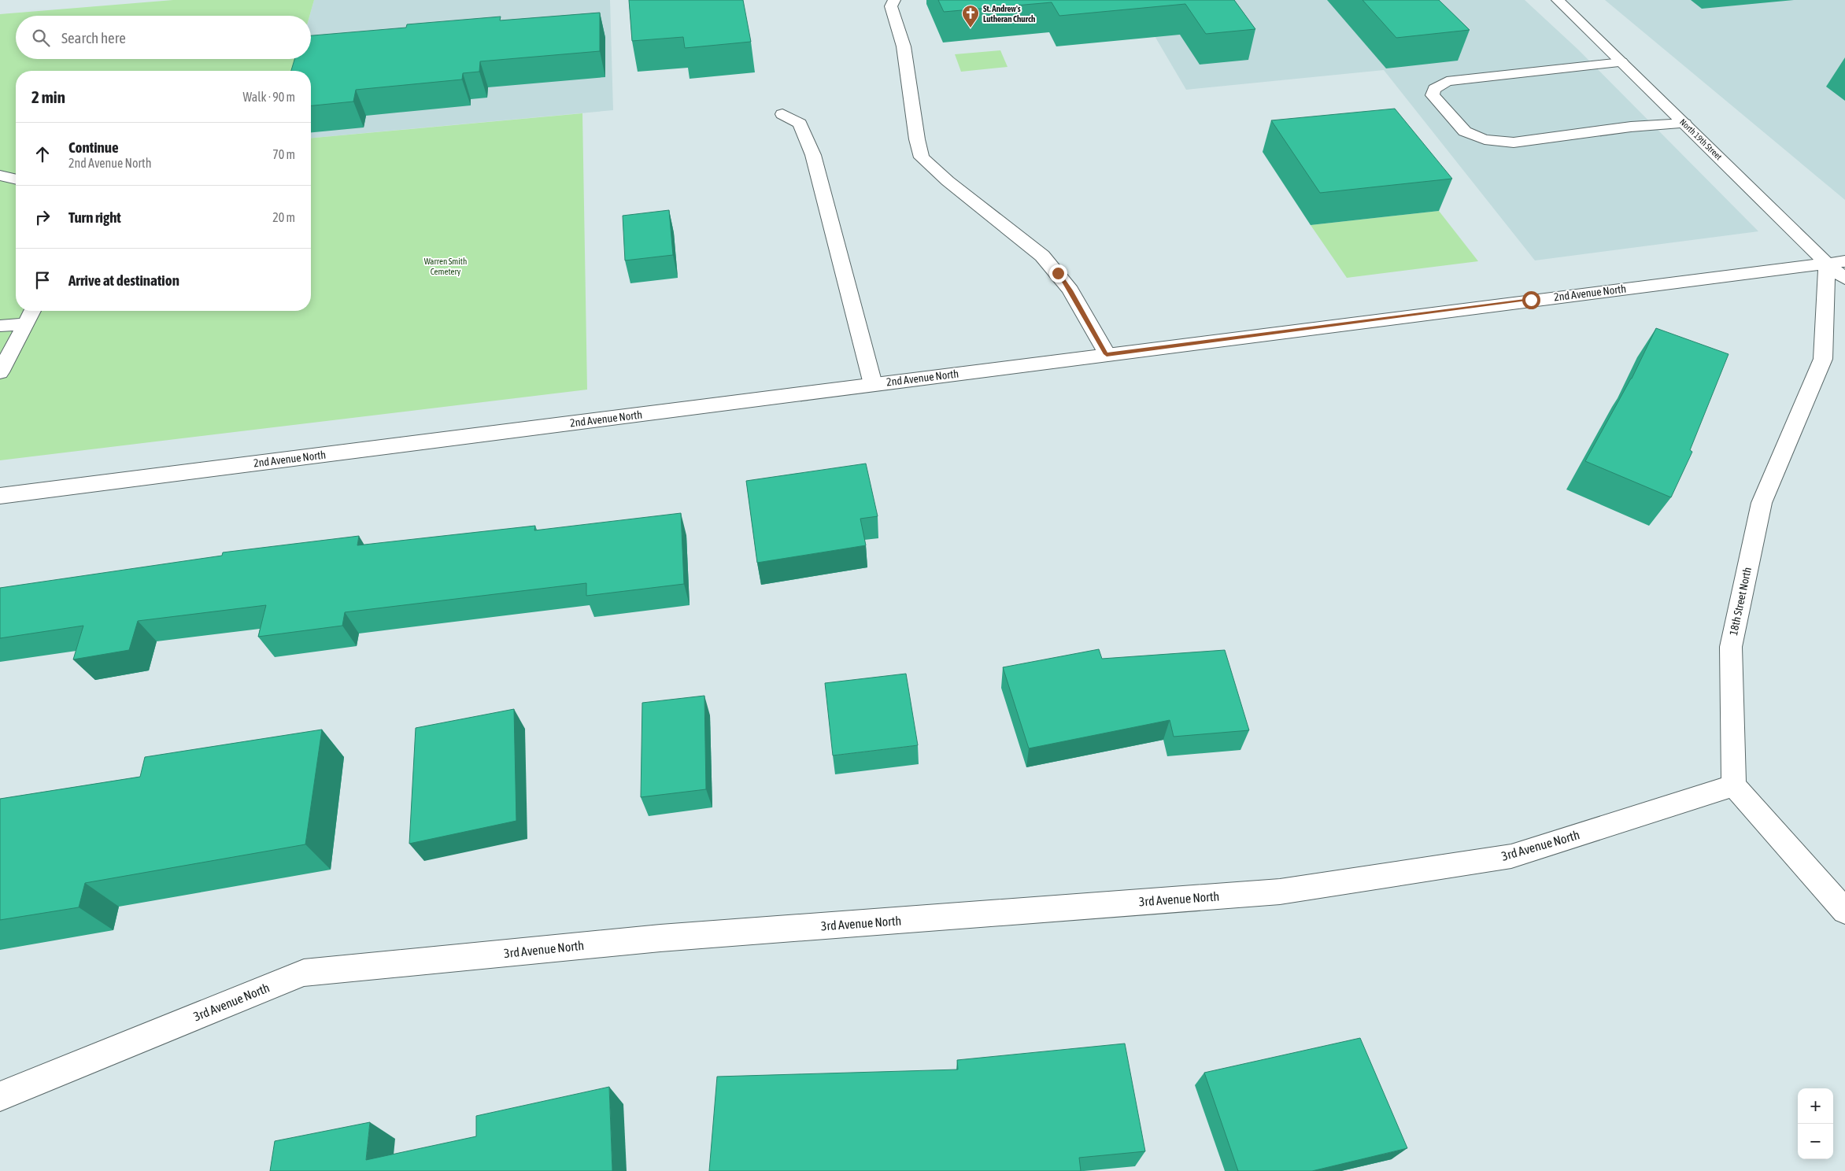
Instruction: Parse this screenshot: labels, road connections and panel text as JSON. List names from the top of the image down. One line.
{"streets":{"street":["North 19th Street","2nd Avenue North","18th Street North","3rd Avenue North"]},"crossings":[["North 19th Street","2nd Avenue North"],["North 19th Street","18th Street North"],["2nd Avenue North","18th Street North"],["18th Street North","3rd Avenue North"]],"parks":["Warren Smith Cemetery"],"places":{"church":["St. Andrew's Lutheran Church"]},"page":{"search":"Search here","heading":["2 min","Walk · 90 m"],"list":[["Continue","2nd Avenue North","70 m"],["Turn right","20 m"],"Arrive at destination"],"map_buttons":["+","−"]}}
